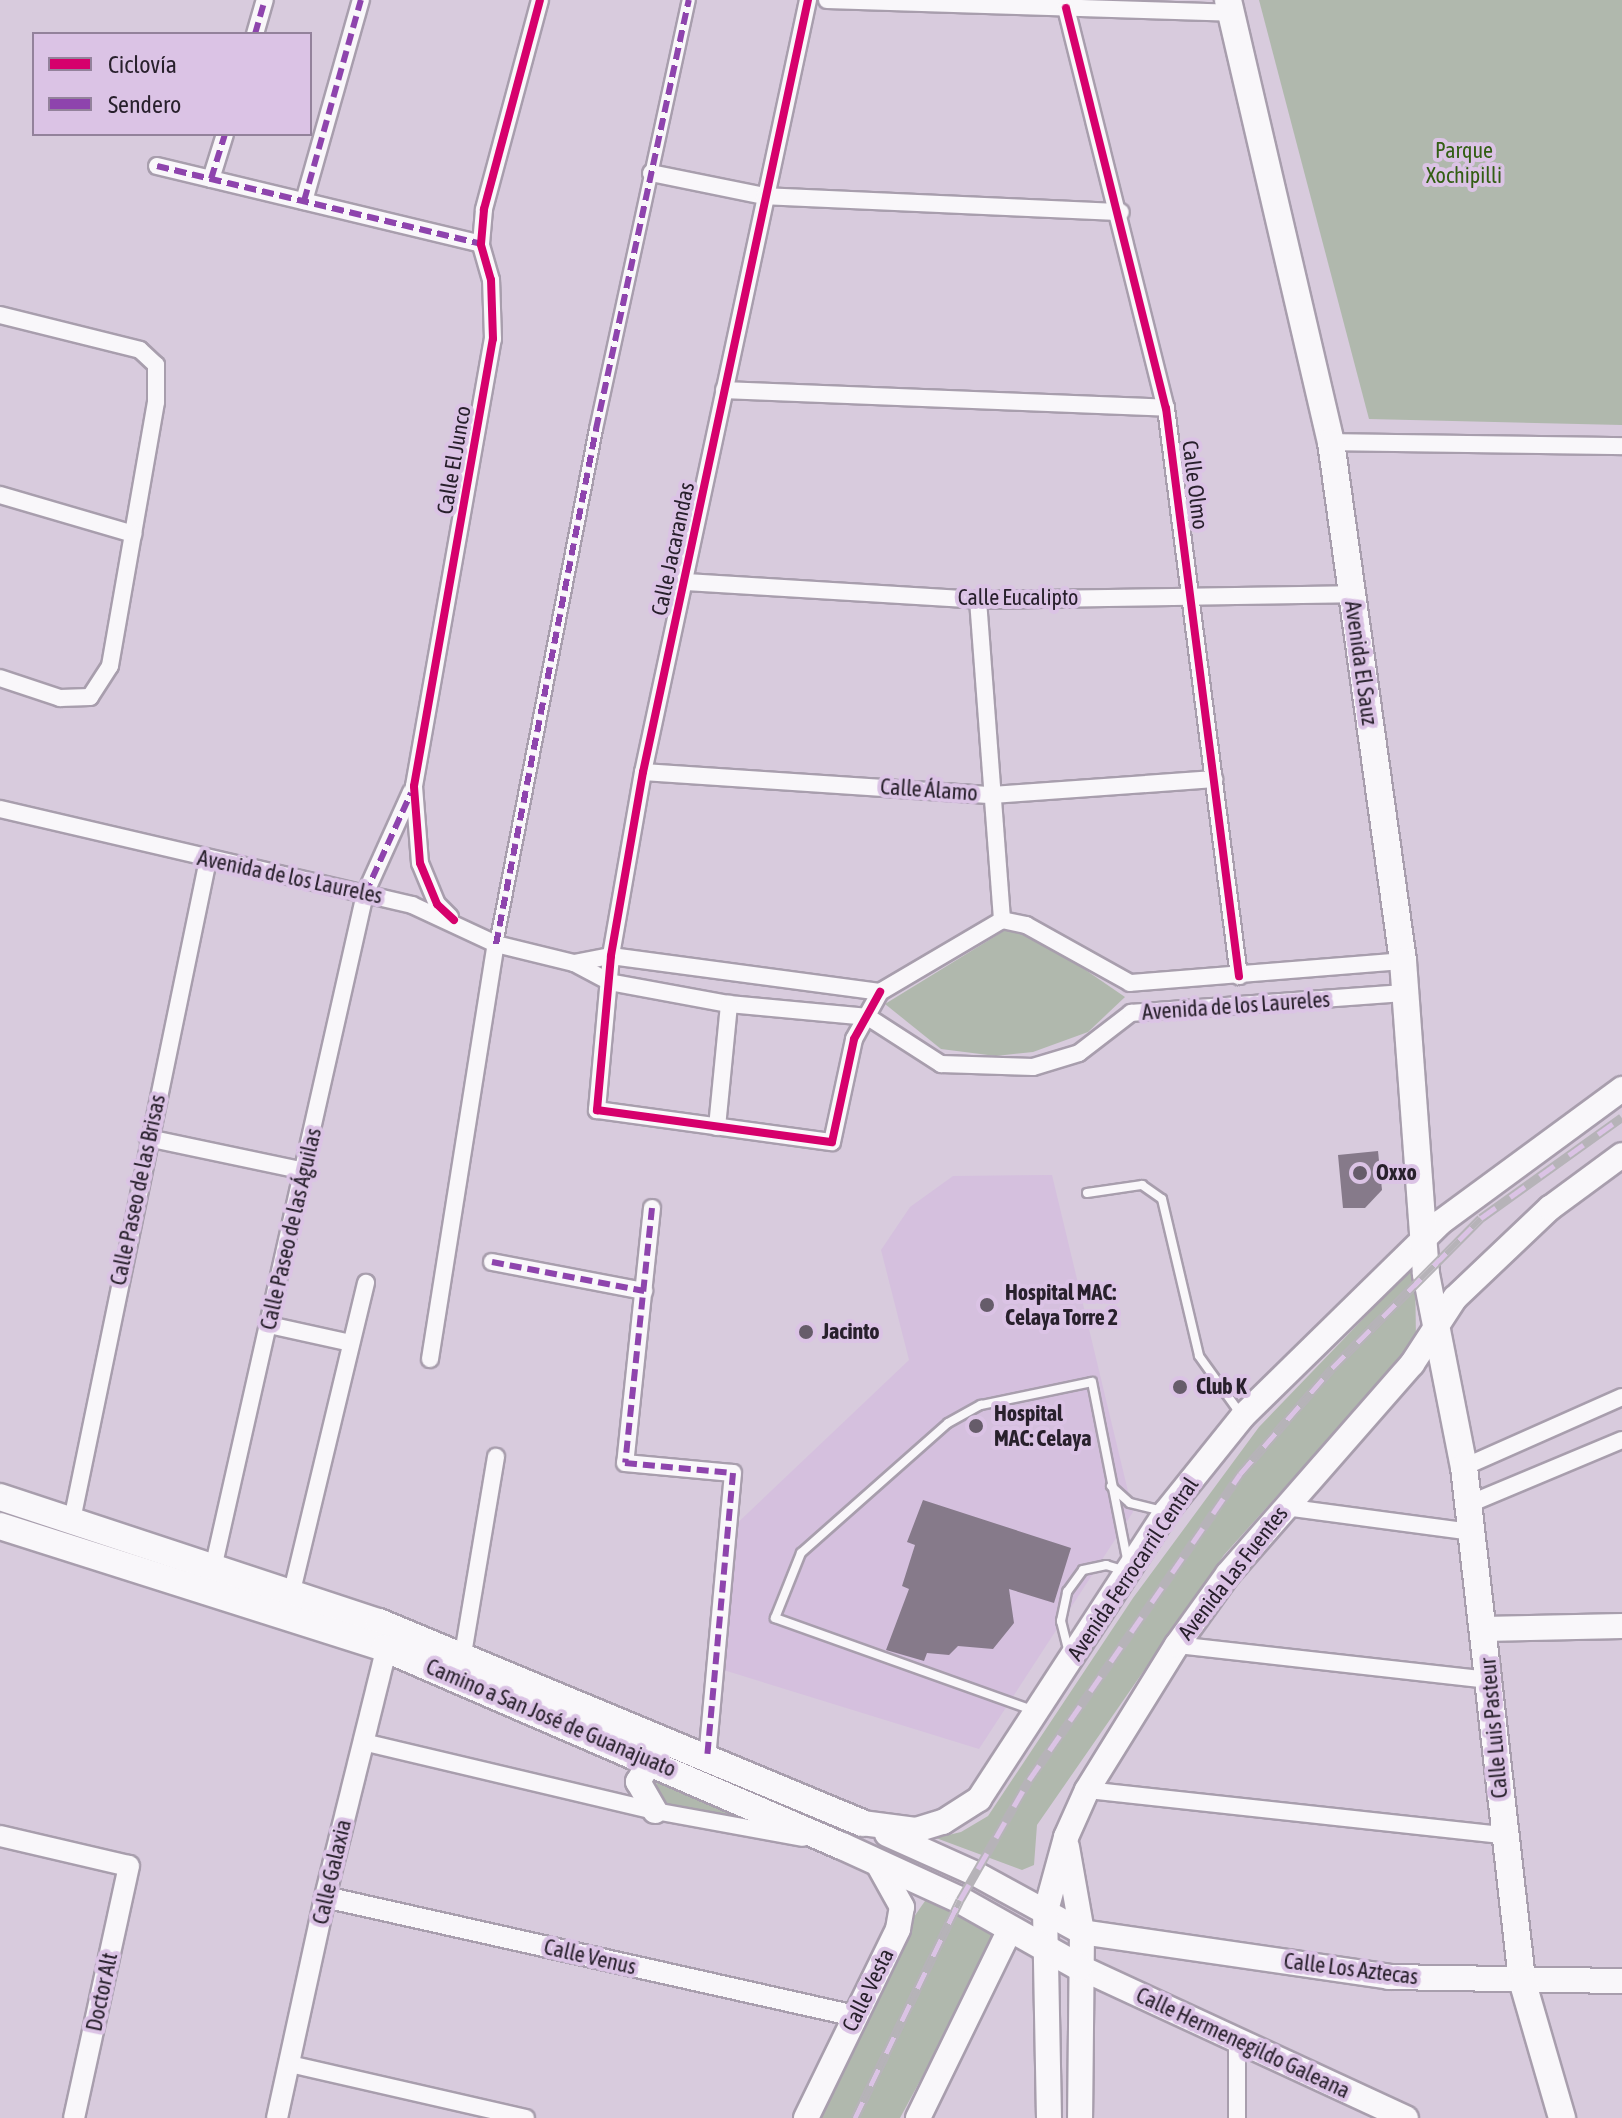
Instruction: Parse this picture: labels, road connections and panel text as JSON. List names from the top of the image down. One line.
{"streets":{"main road":["Avenida El Sauz","Avenida Ferrocarril Central","Avenida Las Fuentes","Camino a San José de Guanajuato","Calle Luis Pasteur","Calle Los Aztecas","Calle Vesta","Calle Hermenegildo Galeana"],"street":["Calle El Junco","Calle Olmo","Calle Jacarandas","Calle Eucalipto","Calle Álamo","Avenida de los Laureles","Calle Paseo de las Brisas","Calle Paseo de las Águilas","Calle Galaxia","Calle Venus","Doctor Alt"]},"crossings":[["Calle El Junco","Avenida de los Laureles"],["Calle El Junco","Calle Paseo de las Águilas"],["Calle Olmo","Calle Eucalipto"],["Calle Olmo","Calle Álamo"],["Calle Olmo","Avenida de los Laureles"],["Calle Jacarandas","Calle Eucalipto"],["Calle Jacarandas","Calle Álamo"],["Calle Jacarandas","Avenida de los Laureles"],["Calle Eucalipto","Avenida El Sauz"],["Avenida El Sauz","Avenida de los Laureles"],["Avenida El Sauz","Avenida Ferrocarril Central"],["Avenida El Sauz","Avenida Las Fuentes"],["Avenida El Sauz","Calle Luis Pasteur"],["Avenida de los Laureles","Calle Paseo de las Brisas"],["Avenida de los Laureles","Calle Paseo de las Águilas"],["Calle Paseo de las Brisas","Camino a San José de Guanajuato"],["Calle Paseo de las Águilas","Camino a San José de Guanajuato"],["Avenida Ferrocarril Central","Camino a San José de Guanajuato"],["Avenida Las Fuentes","Camino a San José de Guanajuato"],["Avenida Las Fuentes","Calle Luis Pasteur"],["Camino a San José de Guanajuato","Calle Galaxia"],["Camino a San José de Guanajuato","Calle Los Aztecas"],["Camino a San José de Guanajuato","Calle Vesta"],["Camino a San José de Guanajuato","Calle Hermenegildo Galeana"],["Calle Luis Pasteur","Calle Los Aztecas"],["Calle Galaxia","Calle Venus"],["Calle Venus","Calle Vesta"]],"parks":["Parque Xochipilli"],"places":["Oxxo","Hospital MAC: Celaya Torre 2","Jacinto","Club K","Hospital MAC: Celaya"],"legend":["Ciclovía","Sendero"]}
